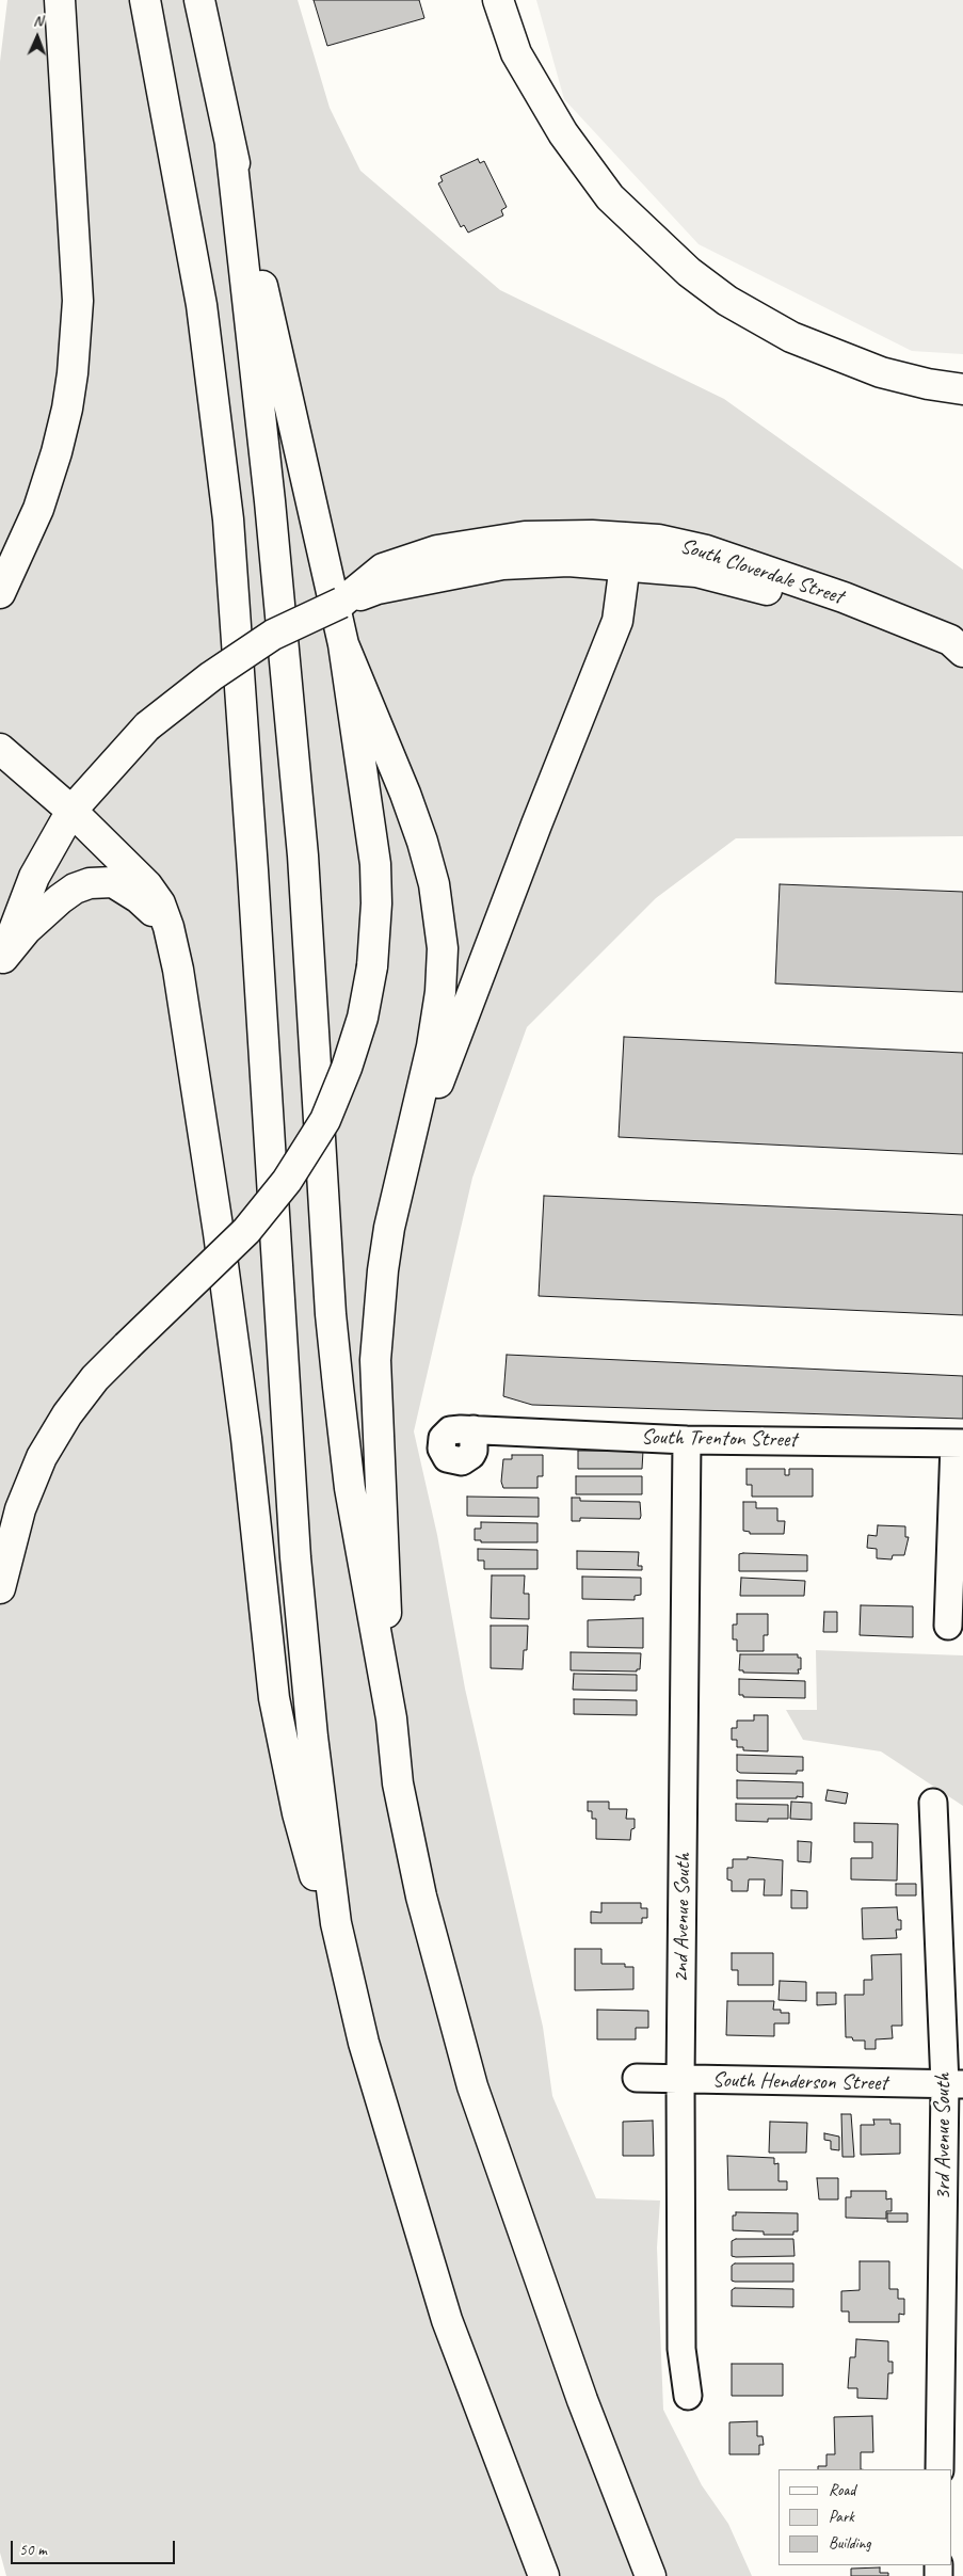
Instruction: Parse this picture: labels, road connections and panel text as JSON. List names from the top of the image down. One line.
{"streets":{"main road":["South Cloverdale Street"],"street":["South Trenton Street","2nd Avenue South","South Henderson Street","3rd Avenue South"]},"crossings":[["South Trenton Street","2nd Avenue South"],["2nd Avenue South","South Henderson Street"],["South Henderson Street","3rd Avenue South"]],"legend":["Road","Park","Building"],"scale_bar":"50 m","north":"top"}
